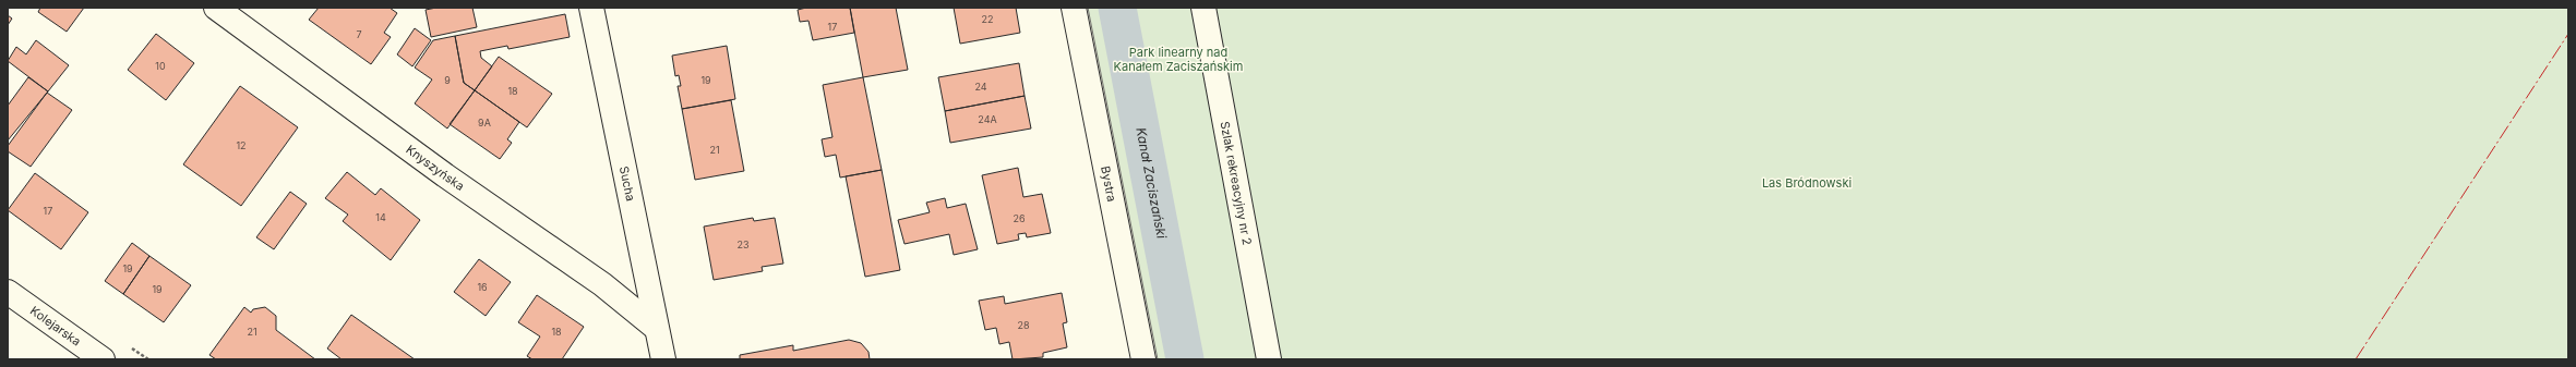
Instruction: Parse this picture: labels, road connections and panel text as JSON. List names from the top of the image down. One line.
{"streets":{"street":["Knyszyńska","Bystra","Szlak rekreacyjny nr 2","Sucha","Kolejarska"]},"crossings":[["Knyszyńska","Sucha"]],"water":["Kanał Zaciszański"],"parks":["Park linearny nad Kanałem Zaciszańskim","Las Bródnowski"],"house_numbers":["22","17","7","10","9","19","24","18","24A","9A","12","21","17","14","26","23","19","16","19","28","21","18"]}
